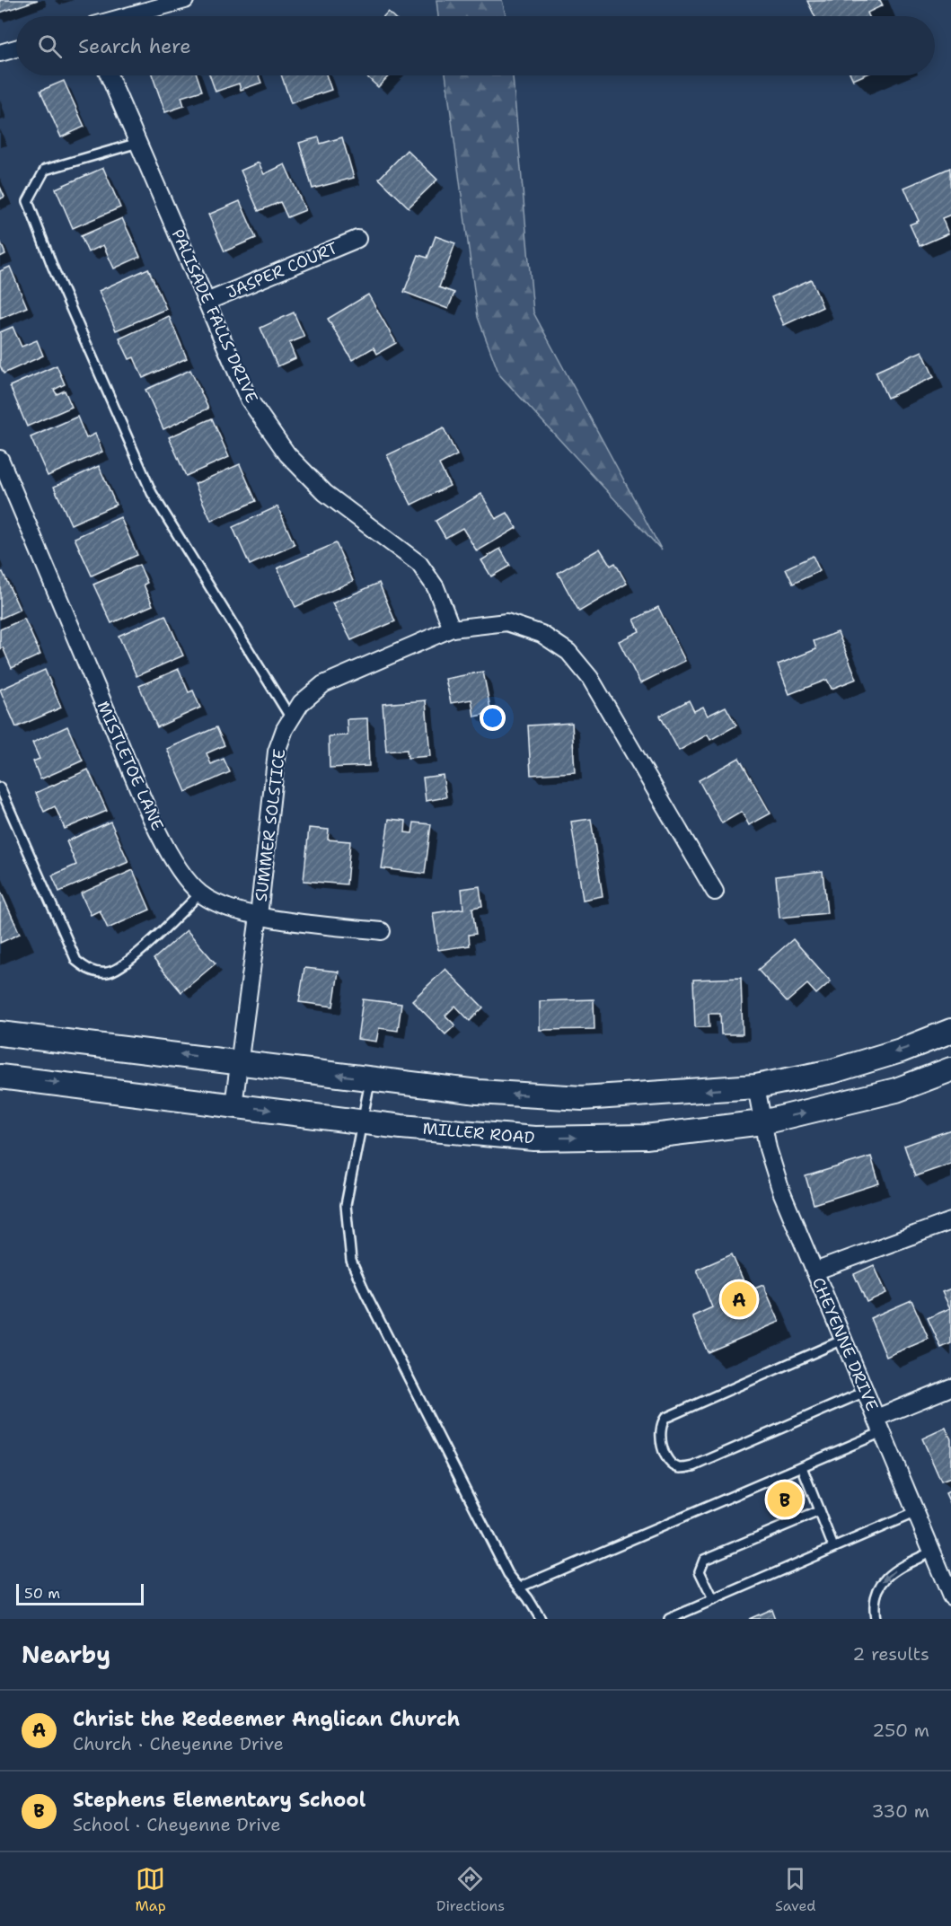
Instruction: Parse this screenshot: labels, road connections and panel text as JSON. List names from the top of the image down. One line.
{"streets":{"main road":["MILLER ROAD"],"street":["JASPER COURT","PALISADE FALLS DRIVE","MISTLETOE LANE","SUMMER SOLSTICE","CHEYENNE DRIVE"]},"crossings":[["JASPER COURT","PALISADE FALLS DRIVE"],["PALISADE FALLS DRIVE","SUMMER SOLSTICE"],["MISTLETOE LANE","SUMMER SOLSTICE"],["SUMMER SOLSTICE","MILLER ROAD"],["MILLER ROAD","CHEYENNE DRIVE"]],"scale_bar":"50 m","page":{"search":"Search here","pins":["A","B"],"scale":"50 m","heading":["Nearby","2 results"],"list":[{"mark":"A","name":"Christ the Redeemer Anglican Church","note":"Church · Cheyenne Drive","value":"250 m"},{"mark":"B","name":"Stephens Elementary School","note":"School · Cheyenne Drive","value":"330 m"}],"nav":["Map","Directions","Saved"]}}
